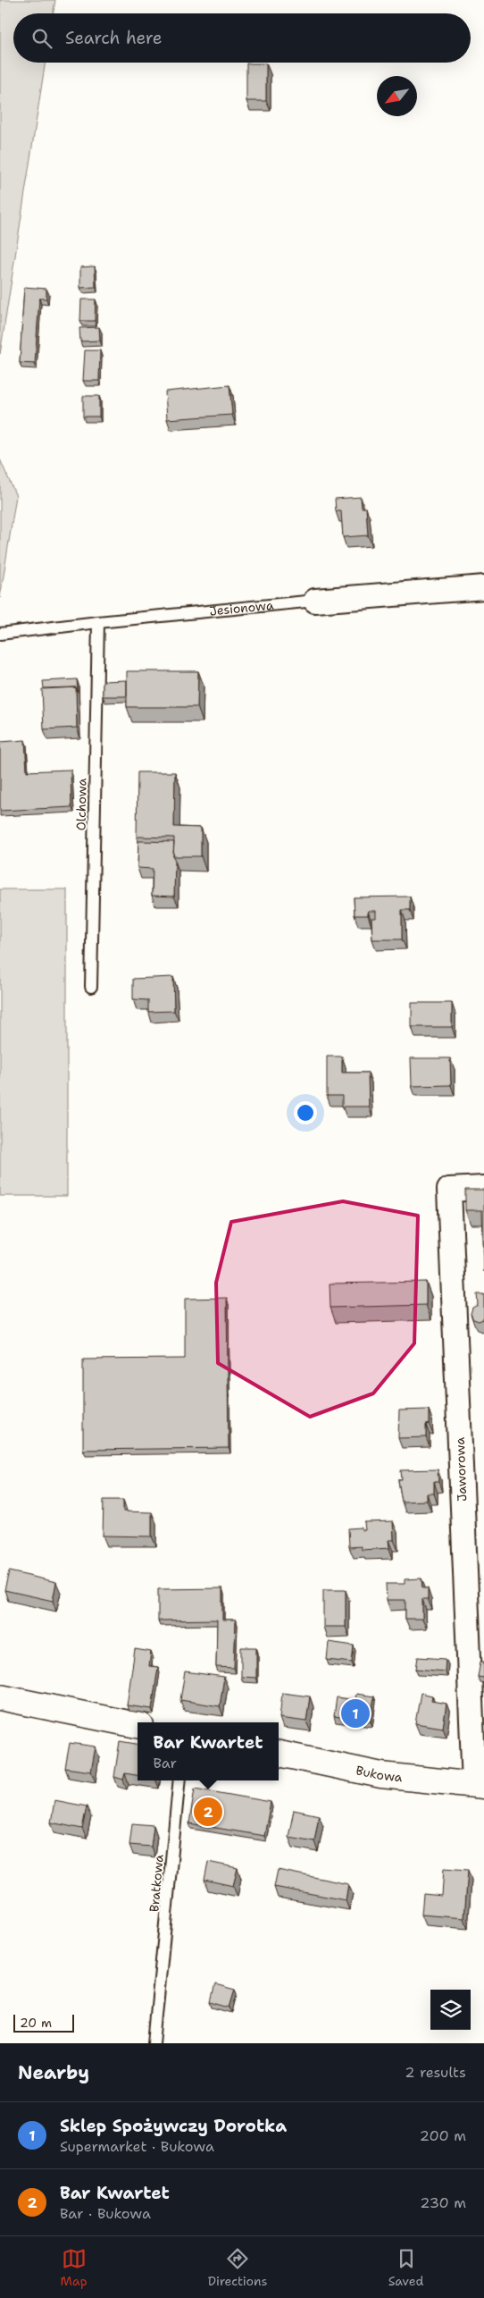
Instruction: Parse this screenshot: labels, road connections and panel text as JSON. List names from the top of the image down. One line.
{"streets":{"street":["Jesionowa","Jaworowa","Bukowa"],"lane":["Olchowa","Bratkowa"]},"crossings":[["Jesionowa","Olchowa"],["Jaworowa","Bukowa"]],"scale_bar":"20 m","north":"bottom left","page":{"search":"Search here","pins":["1","2"],"popup":["Bar Kwartet","Bar"],"scale":"20 m","heading":["Nearby","2 results"],"list":[{"mark":"1","name":"Sklep Spożywczy Dorotka","note":"Supermarket · Bukowa","value":"200 m"},{"mark":"2","name":"Bar Kwartet","note":"Bar · Bukowa","value":"230 m"}],"nav":["Map","Directions","Saved"]}}
